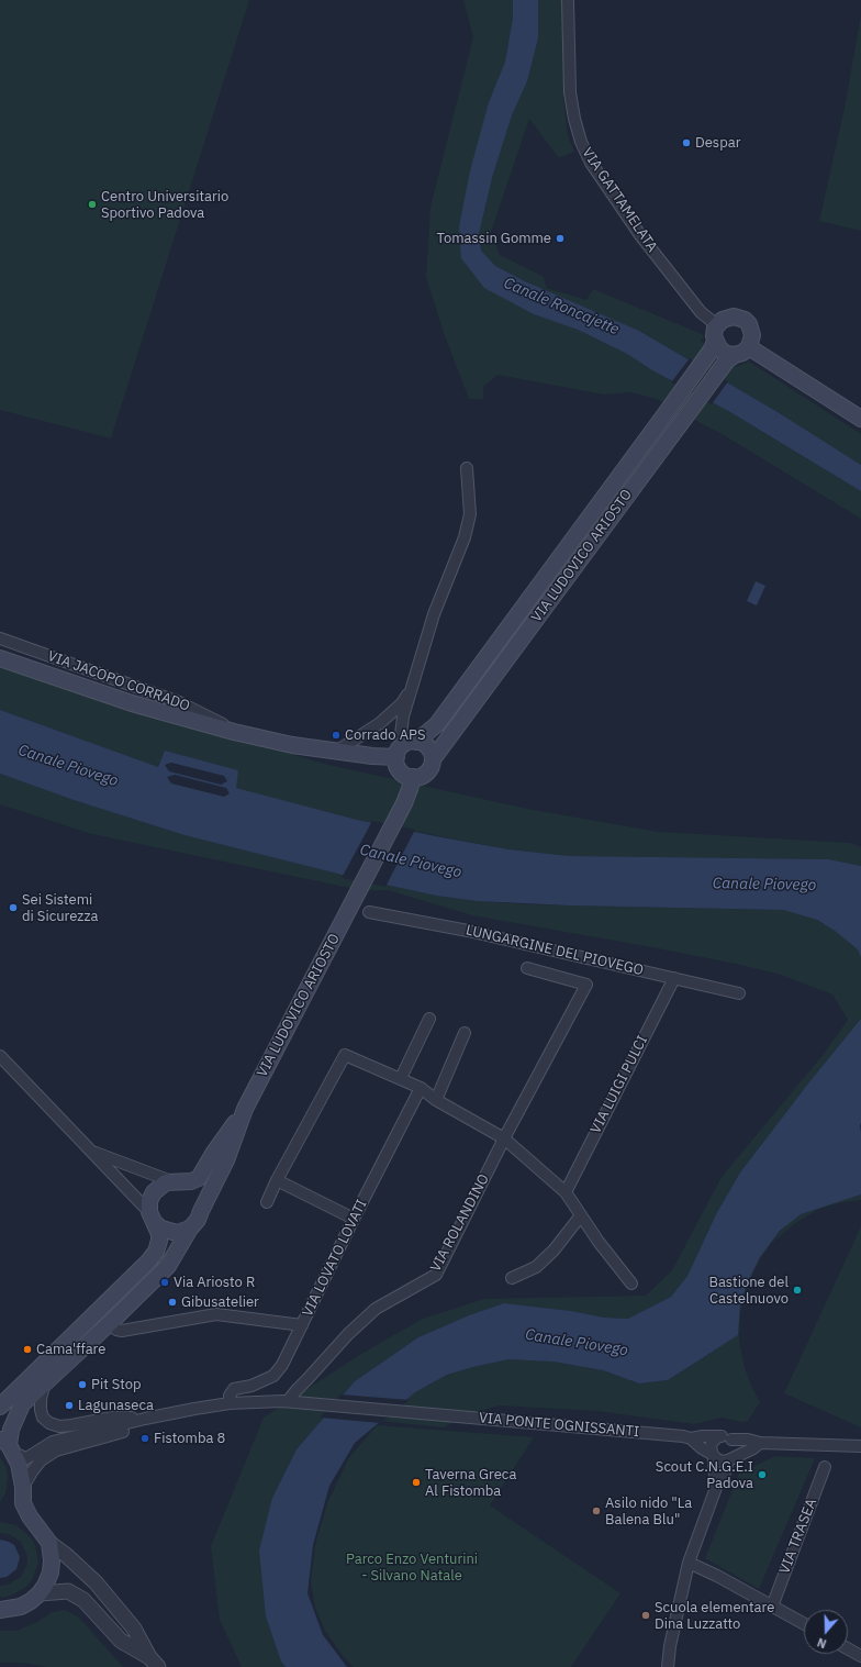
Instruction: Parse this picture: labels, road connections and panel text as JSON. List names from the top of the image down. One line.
{"streets":{"main road":["VIA LUDOVICO ARIOSTO","VIA JACOPO CORRADO"],"street":["VIA GATTAMELATA","LUNGARGINE DEL PIOVEGO","VIA LUIGI PULCI","VIA ROLANDINO","VIA LOVATO LOVATI","VIA PONTE OGNISSANTI","VIA TRASEA"]},"crossings":[["VIA GATTAMELATA","VIA LUDOVICO ARIOSTO"],["VIA LUDOVICO ARIOSTO","VIA JACOPO CORRADO"],["LUNGARGINE DEL PIOVEGO","VIA LUIGI PULCI"],["VIA ROLANDINO","VIA PONTE OGNISSANTI"],["VIA LOVATO LOVATI","VIA PONTE OGNISSANTI"]],"water":["Canale Roncajette","Canale Piovego"],"parks":["Parco Enzo Venturini - Silvano Natale"],"places":["Despar","Centro Universitario Sportivo Padova","Tomassin Gomme","Corrado APS","Sei Sistemi di Sicurezza","Via Ariosto R","Bastione del Castelnuovo","Gibusatelier","Cama'ffare","Pit Stop","Lagunaseca","Fistomba 8","Scout C.N.G.E.I Padova","Taverna Greca Al Fistomba","Asilo nido \"La Balena Blu\"","Scuola elementare Dina Luzzatto"],"north":"bottom"}
